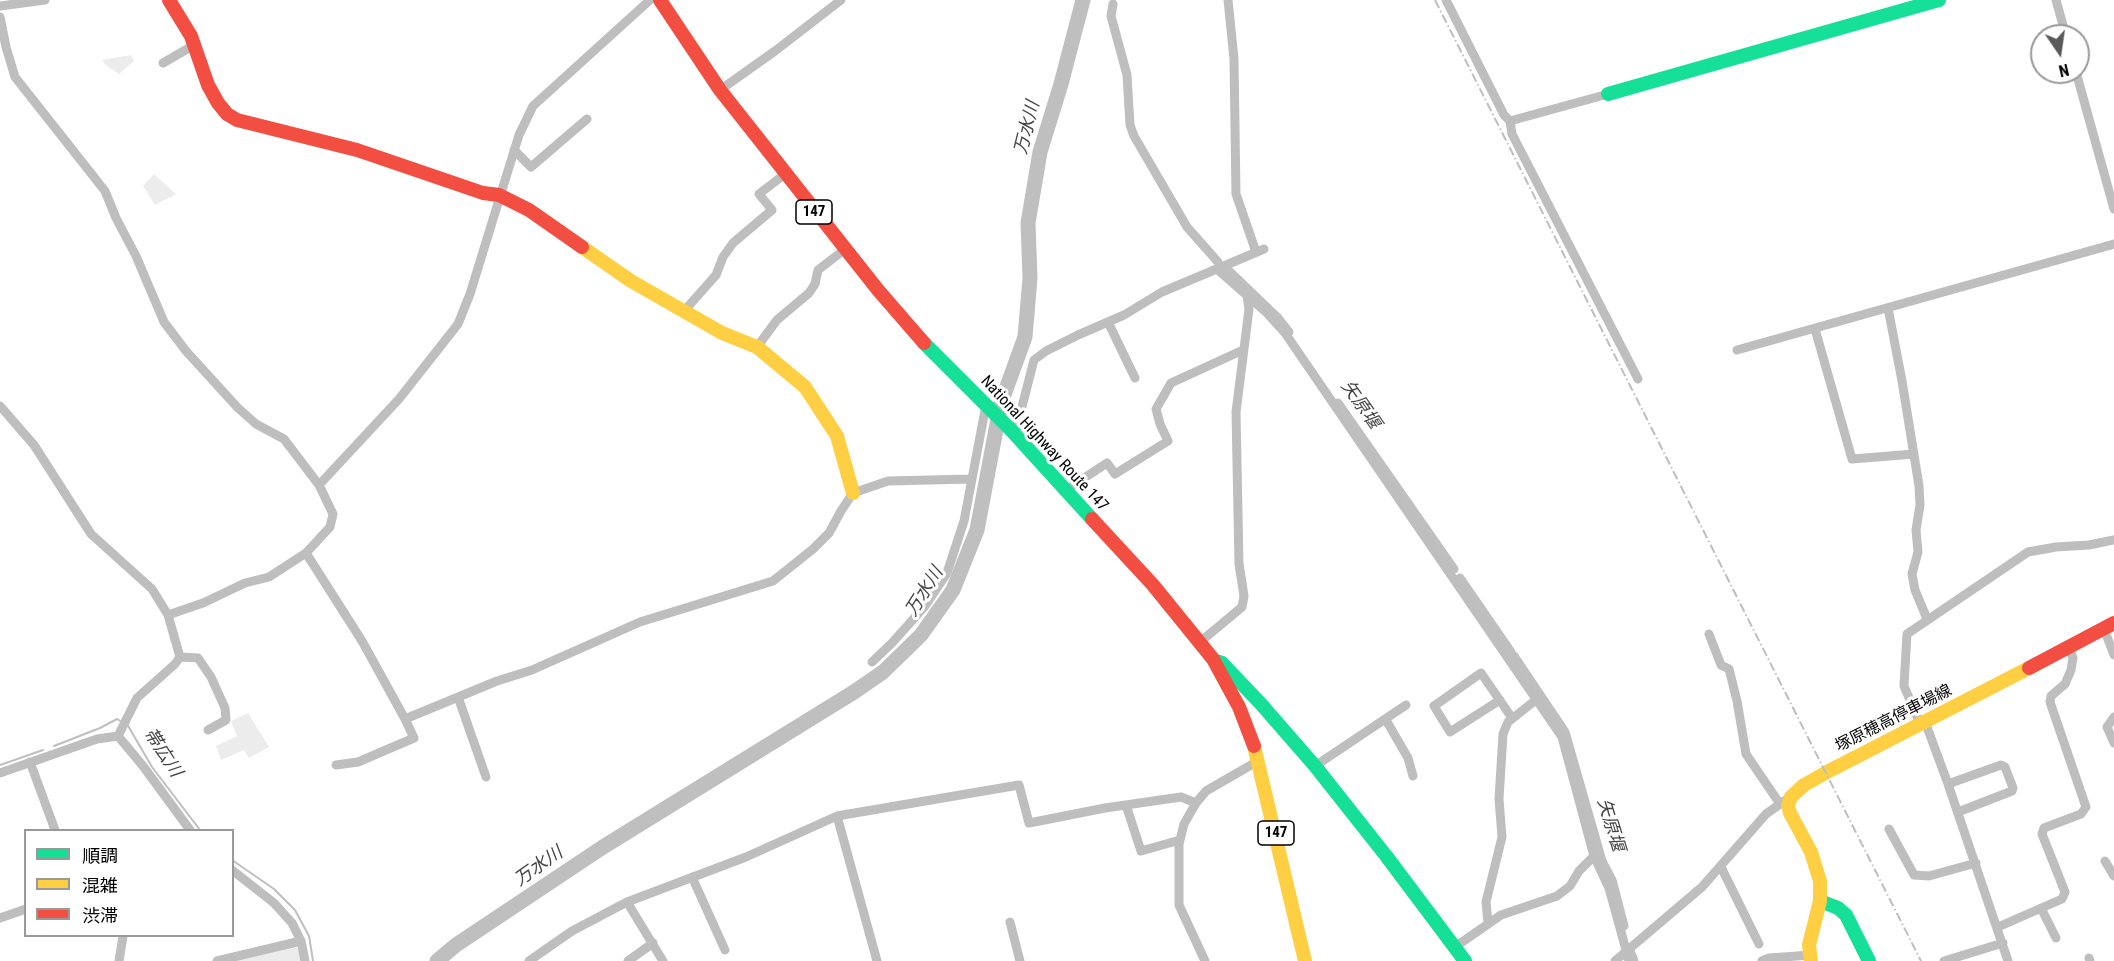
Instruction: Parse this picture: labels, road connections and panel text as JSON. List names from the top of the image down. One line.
{"streets":{"main road":["147","National Highway Route 147","塚原穂高停車場線"]},"water":["万水川","矢原堰","帯広川"],"legend":["順調","混雑","渋滞"],"north":"bottom"}
